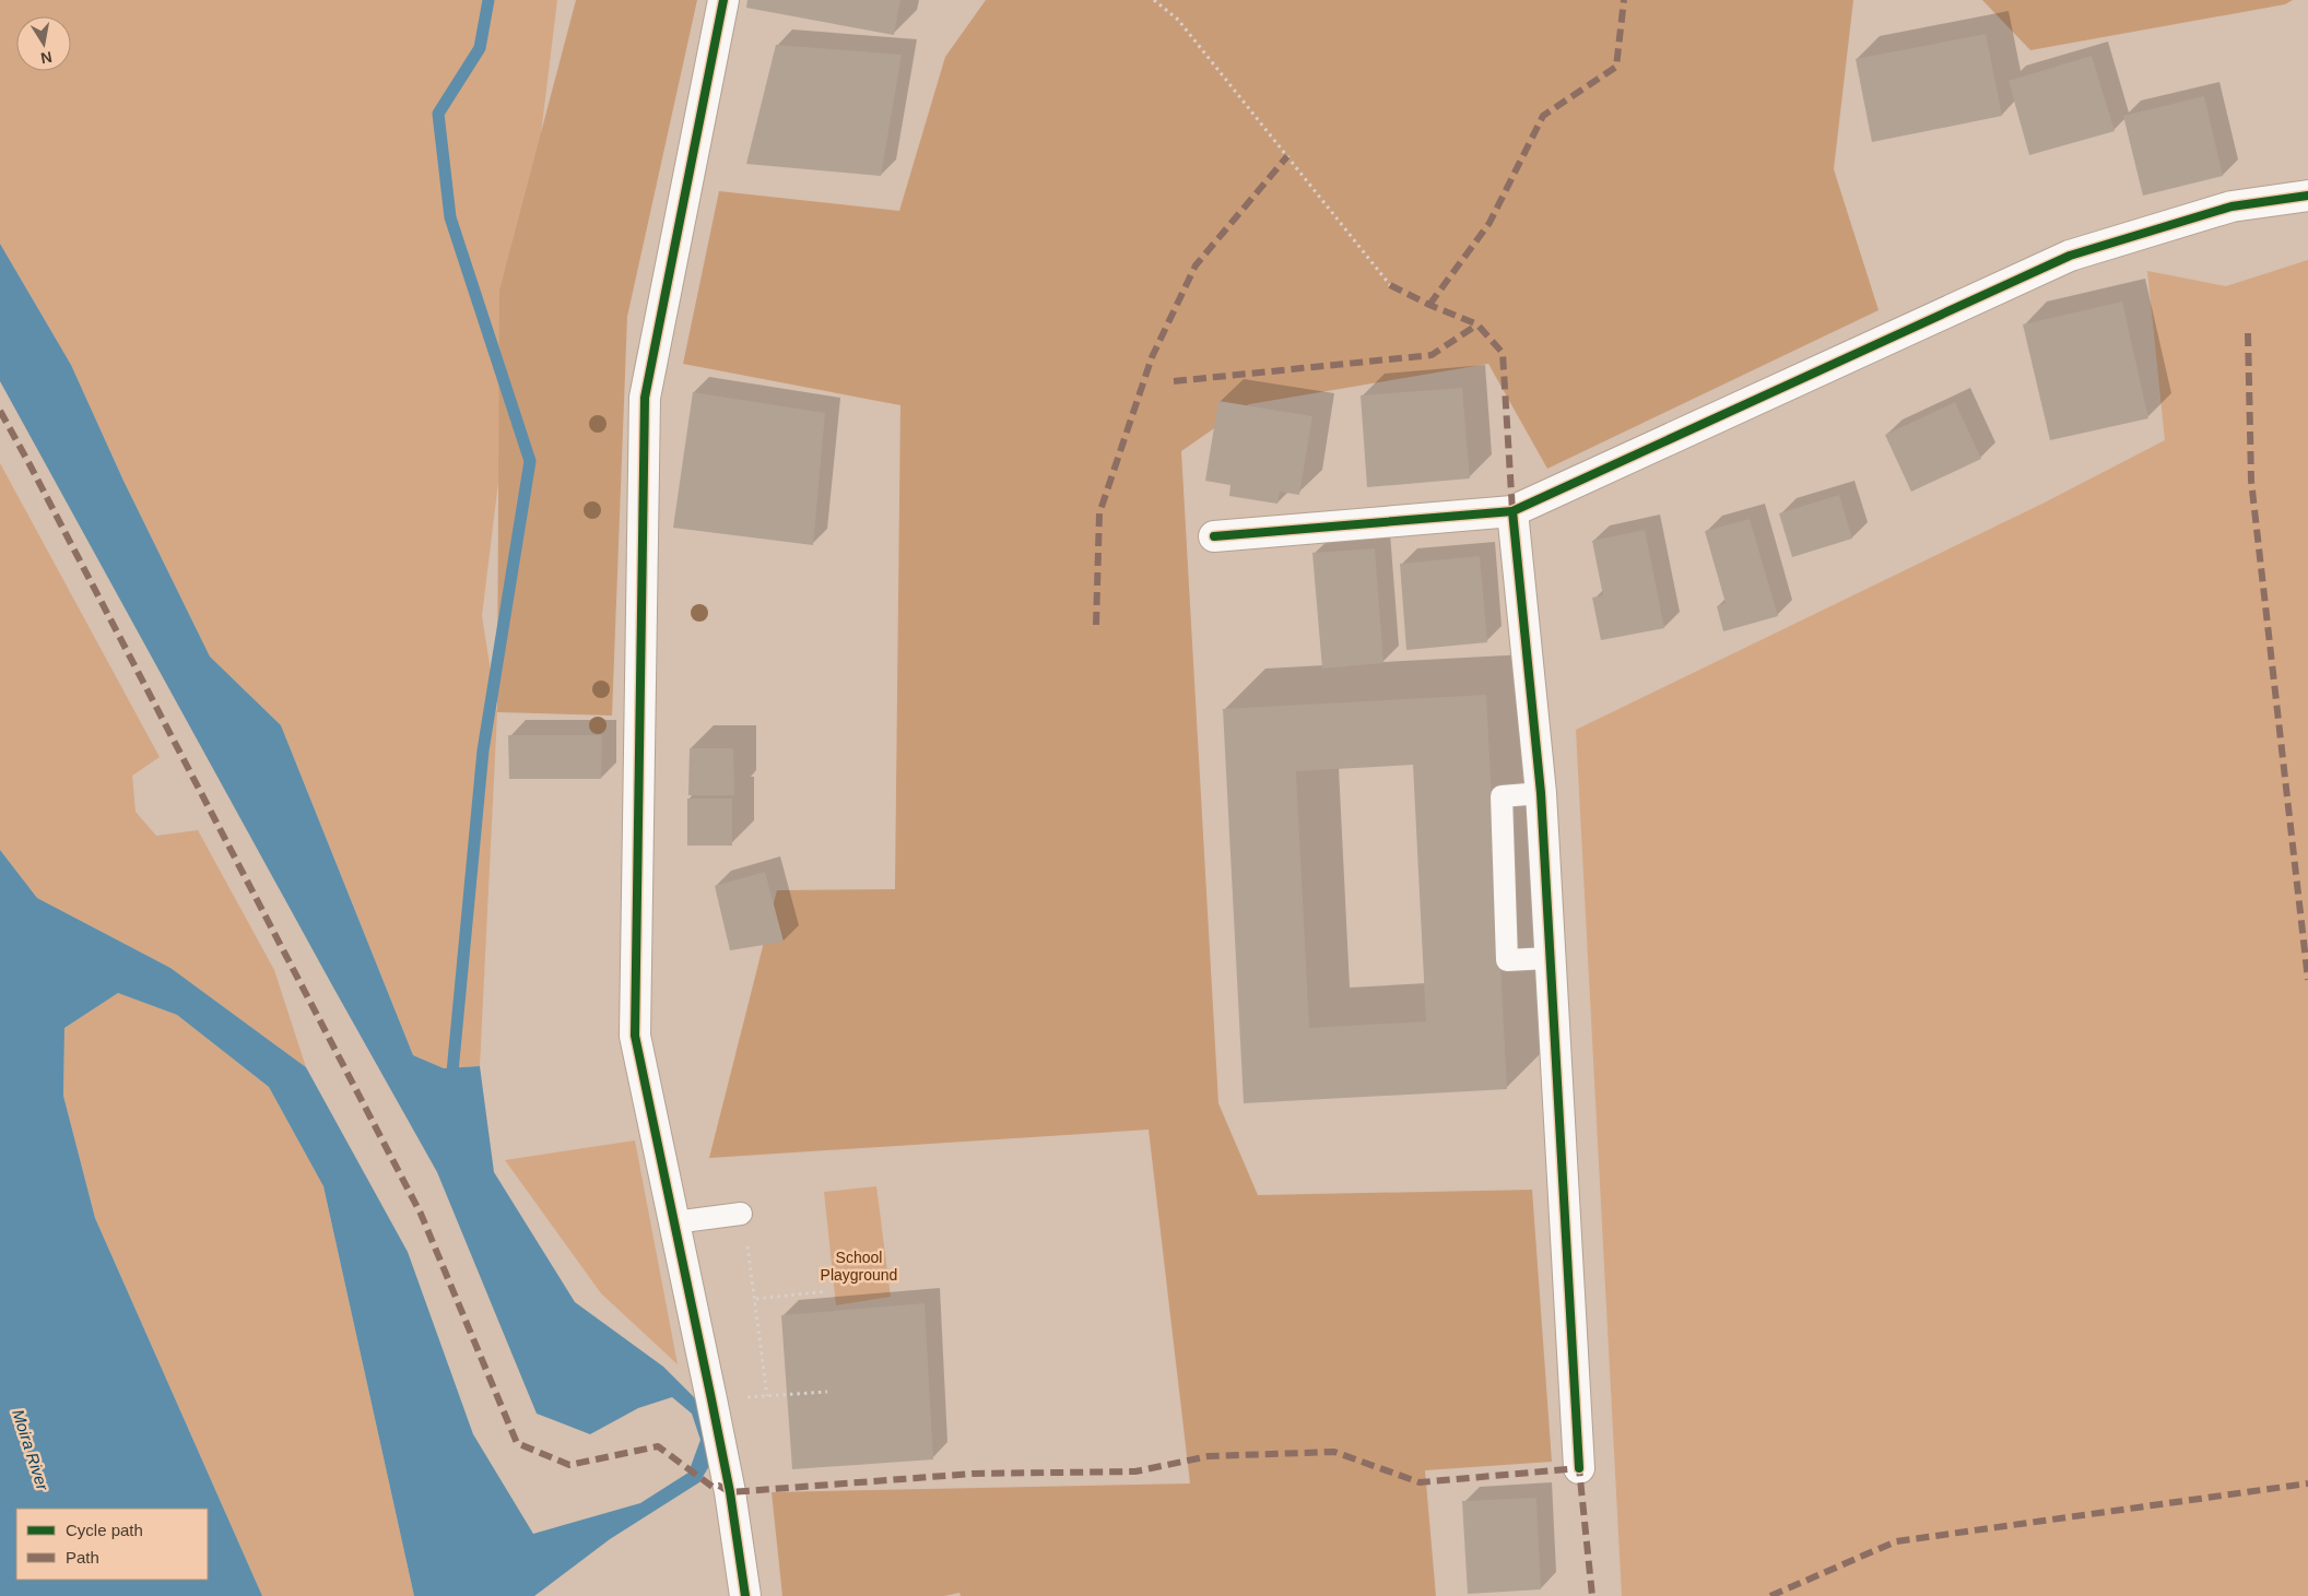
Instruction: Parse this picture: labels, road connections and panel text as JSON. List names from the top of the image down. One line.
{"water":["Moira River"],"parks":["School Playground"],"legend":["Cycle path","Path"],"north":"bottom"}
